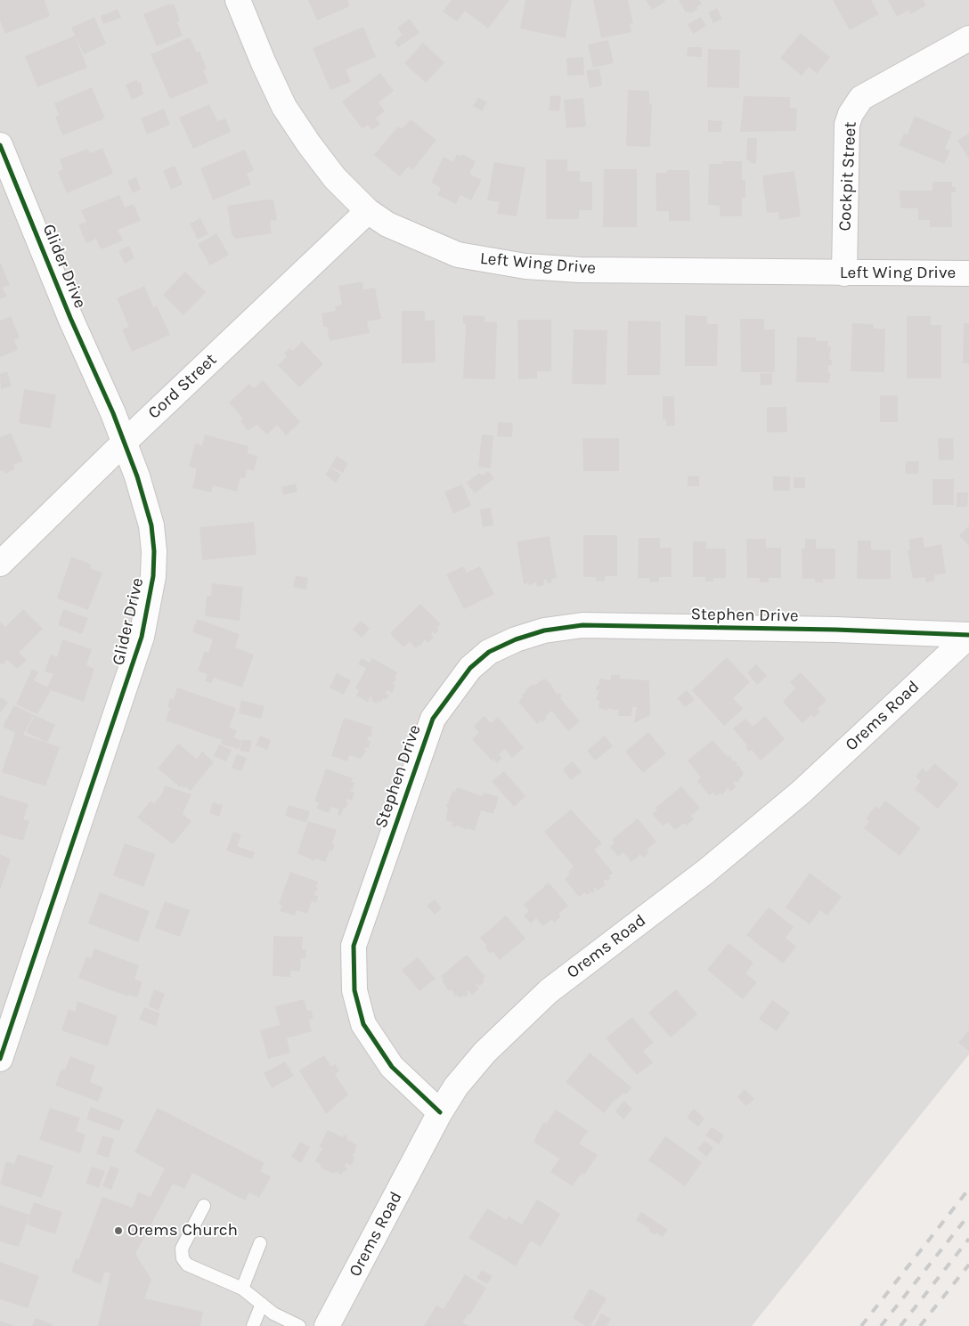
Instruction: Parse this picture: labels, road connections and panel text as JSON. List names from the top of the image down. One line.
{"streets":{"street":["Cockpit Street","Left Wing Drive","Glider Drive","Cord Street","Stephen Drive","Orems Road"]},"crossings":[["Cockpit Street","Left Wing Drive"],["Left Wing Drive","Cord Street"],["Glider Drive","Cord Street"],["Stephen Drive","Orems Road"]],"places":["Orems Church"]}
